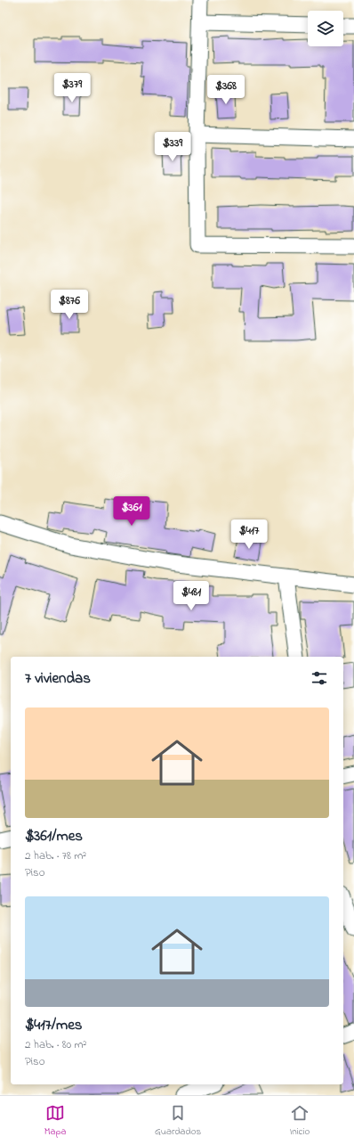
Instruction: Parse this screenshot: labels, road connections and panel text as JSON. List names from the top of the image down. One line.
{"page":{"price":["$379","$368","$339","$876","$361","$417","$481"],"heading":"7 viviendas","list":[{"name":"$361/mes","note":"2 hab. · 78 m² · Piso"},{"name":"$417/mes","note":"2 hab. · 80 m² · Piso"}],"tabs":["Mapa","Guardados","Inicio"]}}
